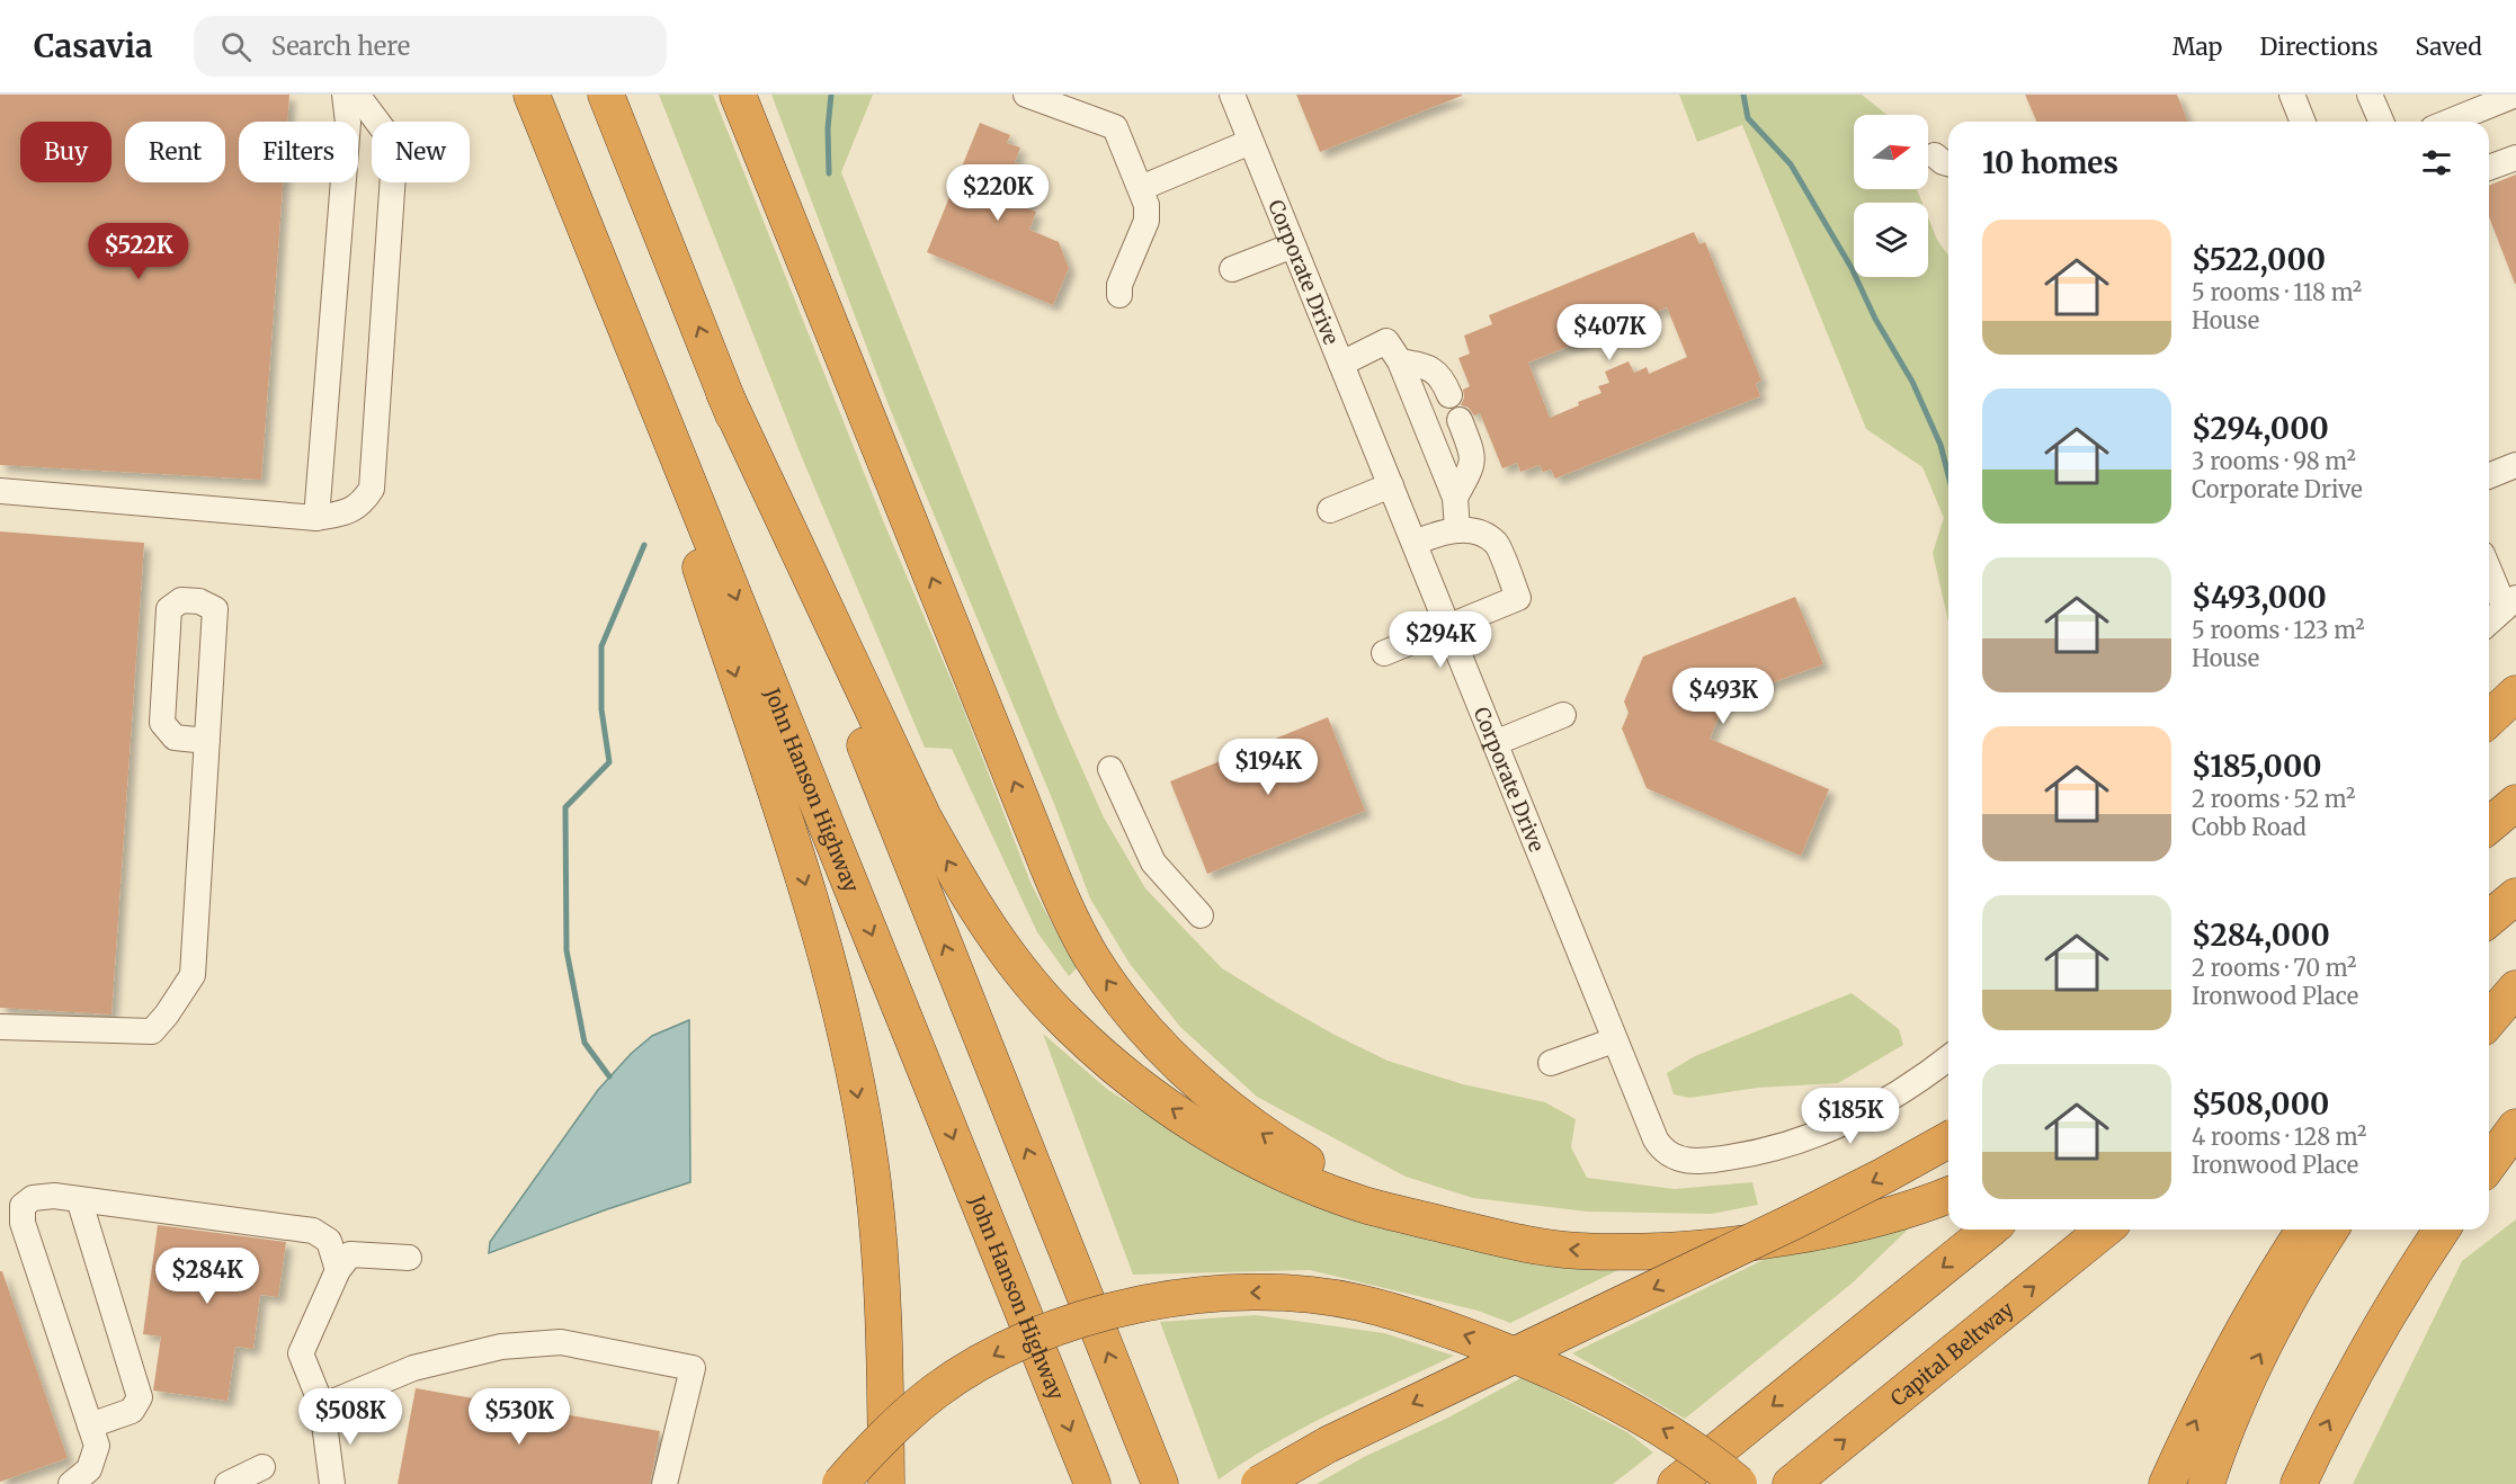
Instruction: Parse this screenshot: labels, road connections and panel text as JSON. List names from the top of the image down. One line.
{"streets":{"highway":["John Hanson Highway","Capital Beltway"],"street":["Corporate Drive"]},"north":"right","page":{"header":"Casavia","search":"Search here","nav":["Map","Directions","Saved"],"chip":["Buy","Rent","Filters","New"],"heading":"10 homes","price":["$220K","$522K","$407K","$294K","$493K","$194K","$185K","$284K","$508K","$530K"],"list":[{"name":"$522,000","note":"5 rooms · 118 m² · House"},{"name":"$294,000","note":"3 rooms · 98 m² · Corporate Drive"},{"name":"$493,000","note":"5 rooms · 123 m² · House"},{"name":"$185,000","note":"2 rooms · 52 m² · Cobb Road"},{"name":"$284,000","note":"2 rooms · 70 m² · Ironwood Place"},{"name":"$508,000","note":"4 rooms · 128 m² · Ironwood Place"}]}}
